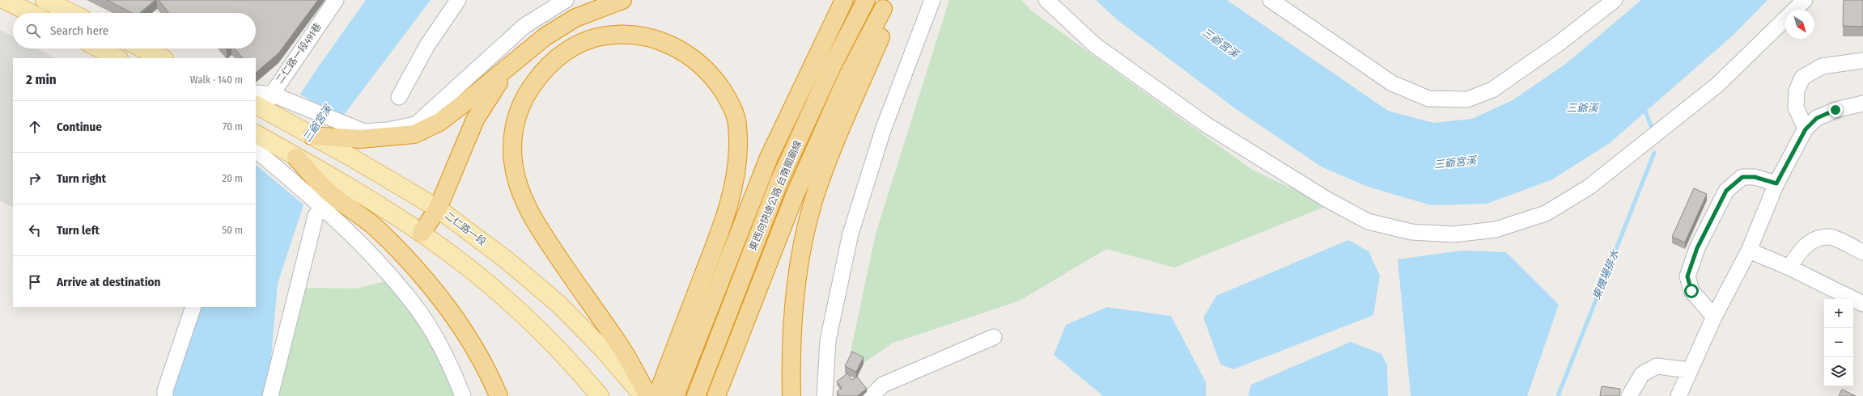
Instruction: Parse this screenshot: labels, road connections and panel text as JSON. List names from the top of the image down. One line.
{"streets":{"highway":["東西向快速公路 台南關廟線"],"main road":["二仁路一段"],"street":["二仁路一段491巷"]},"crossings":[["二仁路一段491巷","二仁路一段"]],"water":["三爺宮溪","三爺溪","東機場排水"],"north":"bottom right","page":{"search":"Search here","heading":["2 min","Walk · 140 m"],"list":[["Continue","70 m"],["Turn right","20 m"],["Turn left","50 m"],"Arrive at destination"],"map_buttons":["+","−"]}}
